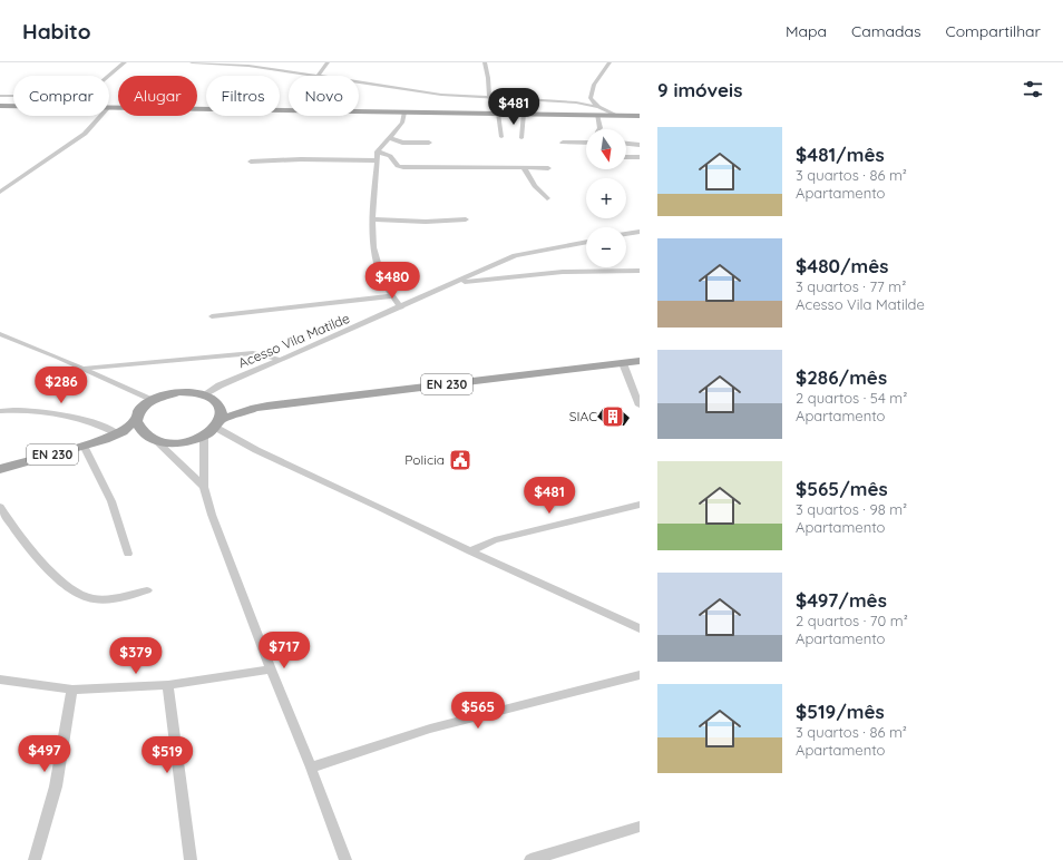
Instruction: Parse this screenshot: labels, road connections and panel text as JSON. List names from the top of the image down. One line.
{"streets":{"main road":["EN 230"],"street":["Acesso Vila Matilde"]},"crossings":[["Acesso Vila Matilde","EN 230"]],"places":{"building":["SIAC"],"public building":["Policia"]},"north":"bottom","page":{"header":"Habito","nav":["Mapa","Camadas","Compartilhar"],"heading":"9 imóveis","chip":["Comprar","Alugar","Filtros","Novo"],"price":["$481","$480","$286","$481","$717","$379","$565","$497","$519"],"list":[{"name":"$481/mês","note":"3 quartos · 86 m² · Apartamento"},{"name":"$480/mês","note":"3 quartos · 77 m² · Acesso Vila Matilde"},{"name":"$286/mês","note":"2 quartos · 54 m² · Apartamento"},{"name":"$565/mês","note":"3 quartos · 98 m² · Apartamento"},{"name":"$497/mês","note":"2 quartos · 70 m² · Apartamento"},{"name":"$519/mês","note":"3 quartos · 86 m² · Apartamento"}],"map_buttons":["+","−"]}}
